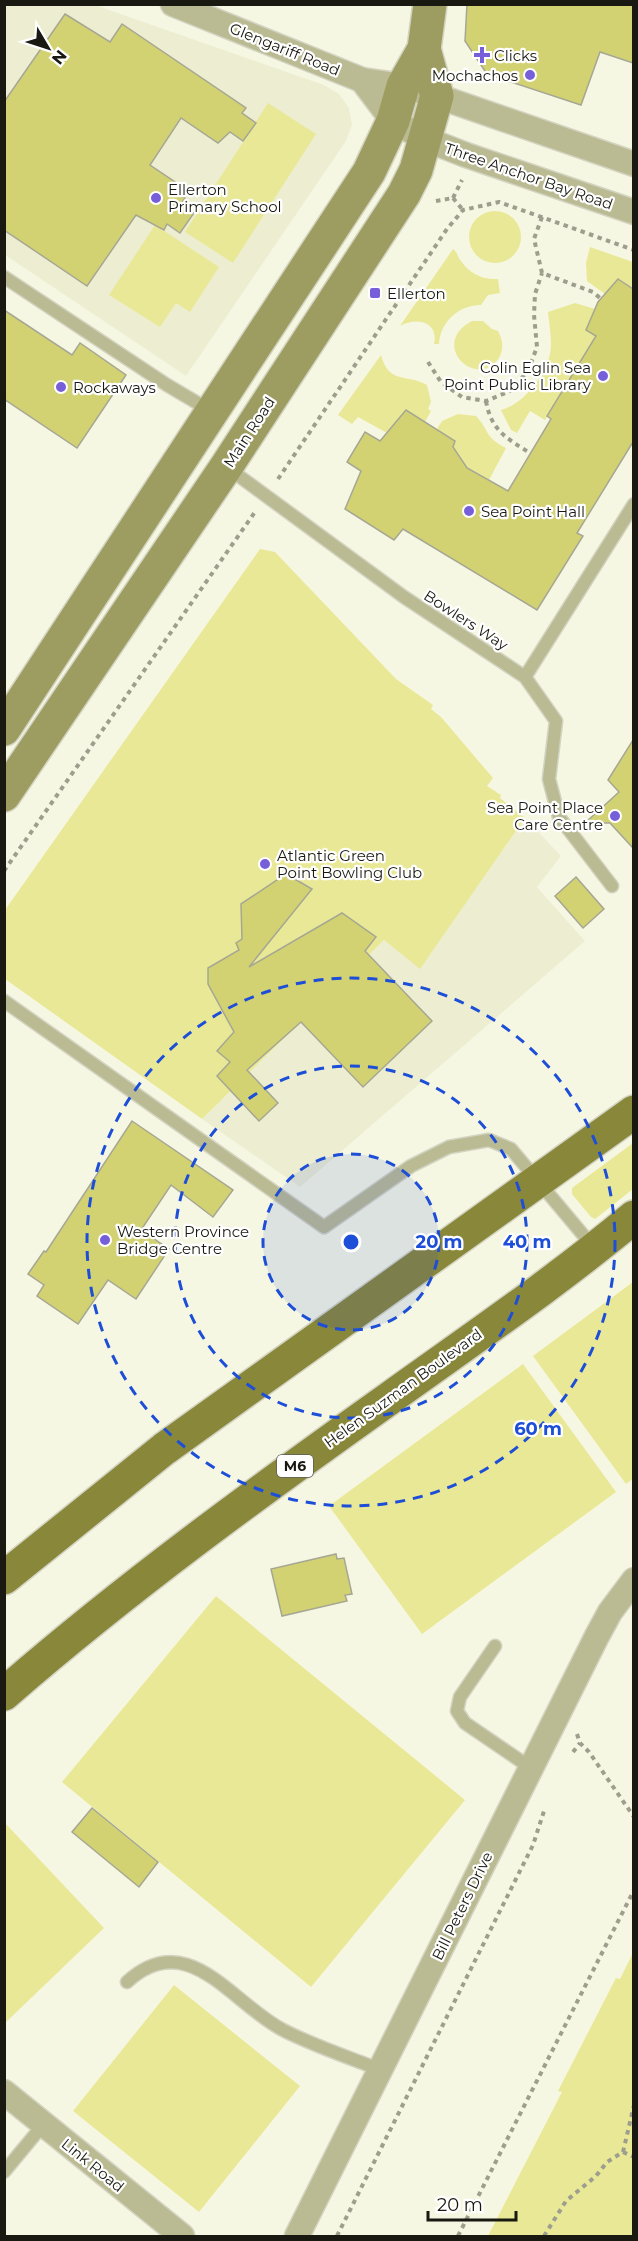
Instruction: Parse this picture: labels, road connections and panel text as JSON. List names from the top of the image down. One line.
{"streets":{"main road":["Main Road","Helen Suzman Boulevard","M6"],"street":["Glengariff Road","Three Anchor Bay Road","Bill Peters Drive","Link Road"],"lane":["Bowlers Way"]},"crossings":[["Glengariff Road","Main Road"],["Three Anchor Bay Road","Main Road"],["Main Road","Bowlers Way"]],"places":{"health":["Clicks"],"other":["Mochachos","Ellerton Primary School","Colin Eglin Sea Point Public Library","Rockaways","Sea Point Hall","Sea Point Place Care Centre","Atlantic Green Point Bowling Club","Western Province Bridge Centre"],"transit":["Ellerton"]},"scale_bar":"20 m","north":"bottom right","rings":["20 m","40 m","60 m"]}
